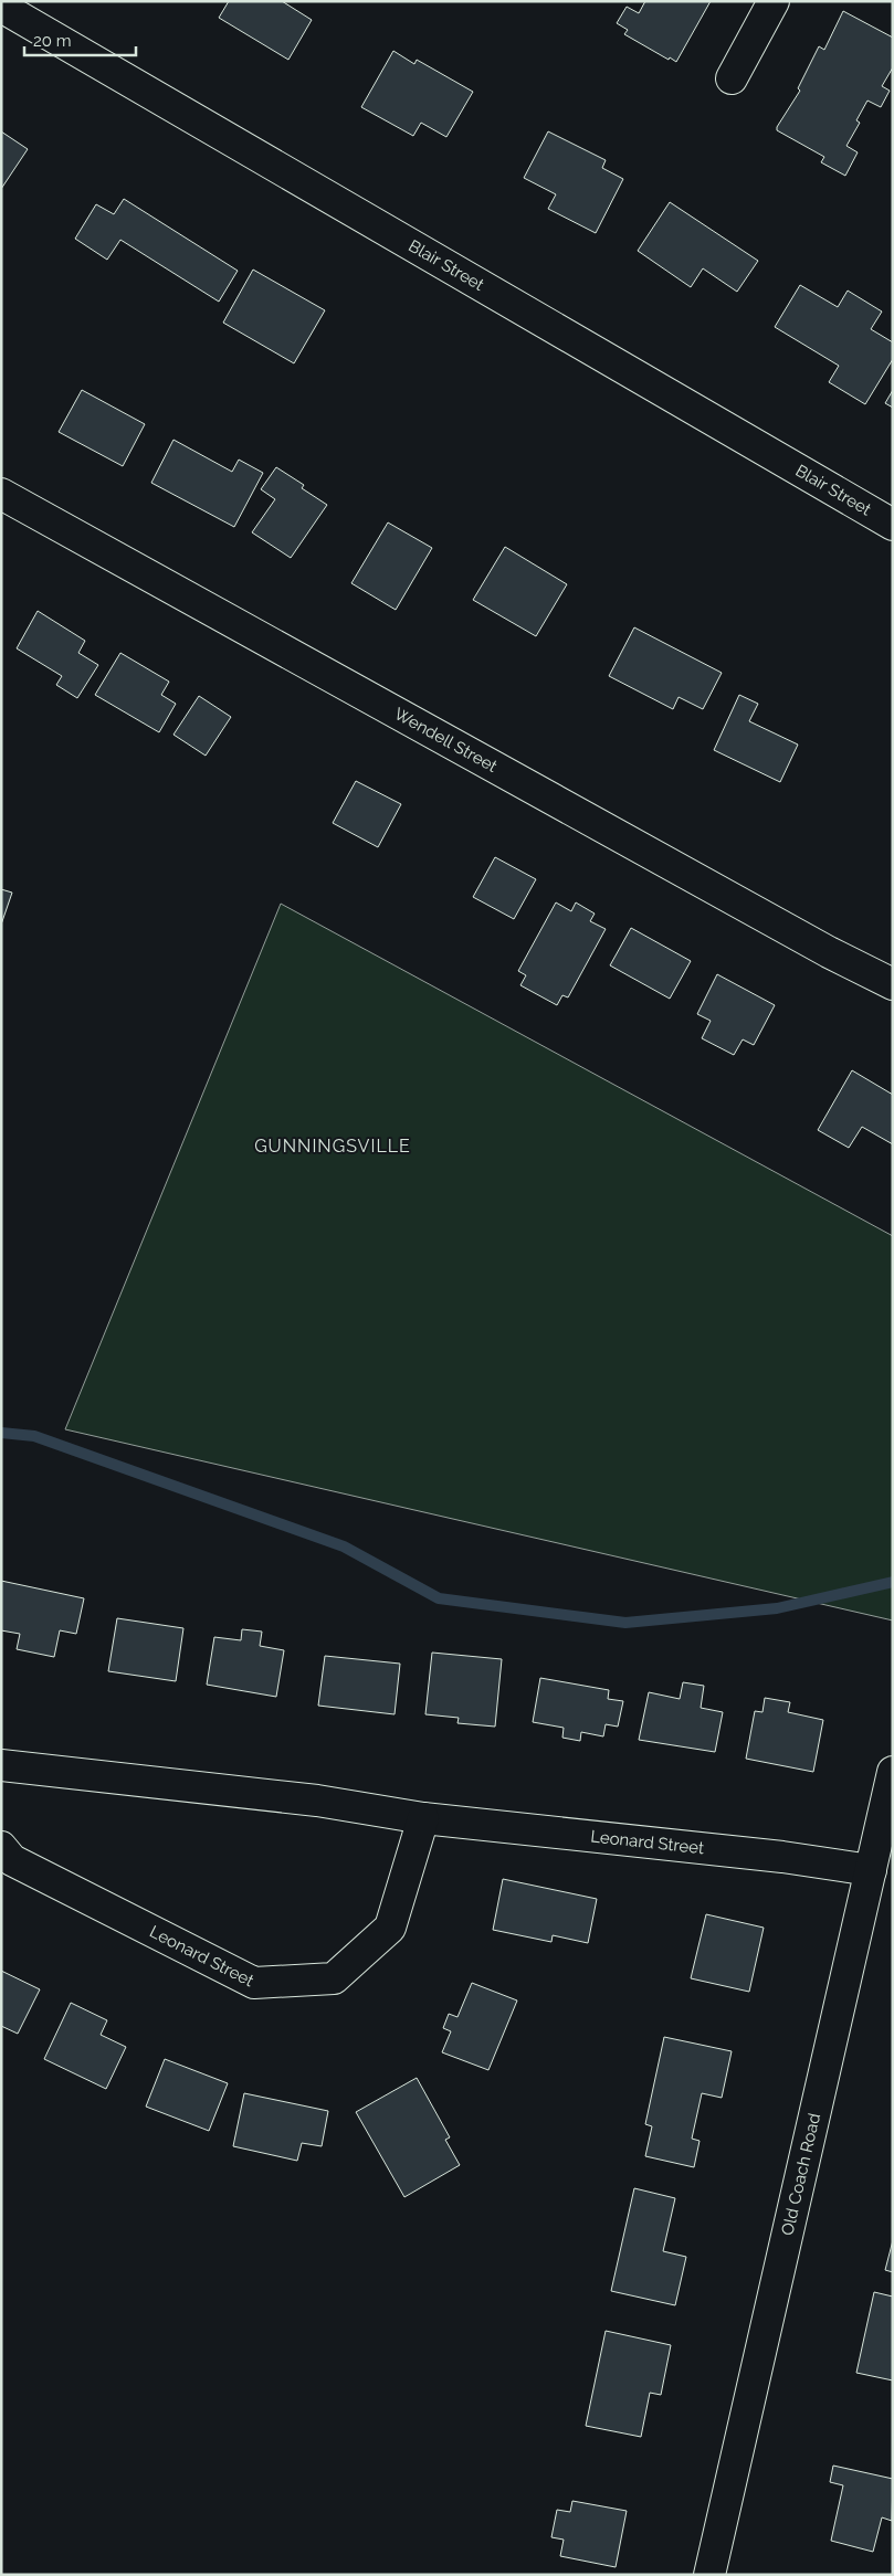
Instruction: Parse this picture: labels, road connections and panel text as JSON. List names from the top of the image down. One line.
{"streets":{"street":["Blair Street","Wendell Street","Leonard Street","Old Coach Road"]},"crossings":[["Leonard Street","Old Coach Road"]],"districts":["GUNNINGSVILLE"],"scale_bar":"20 m"}
